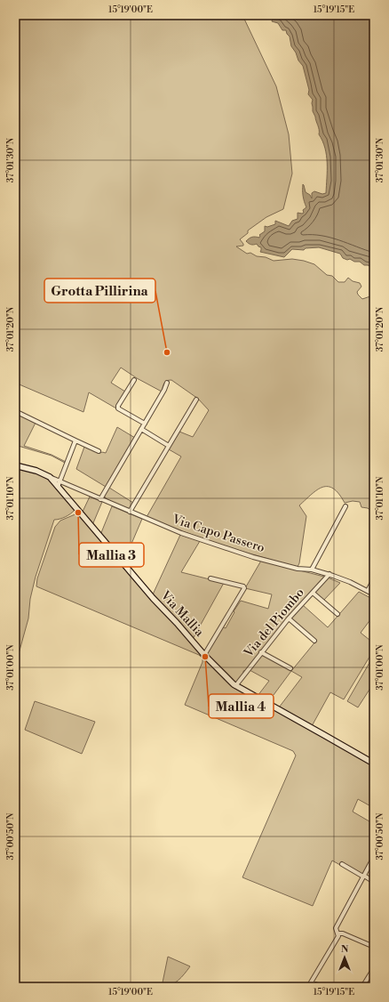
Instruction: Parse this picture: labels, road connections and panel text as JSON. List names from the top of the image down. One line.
{"streets":{"street":["Via Capo Passero","Via Mallia","Via del Piombo"]},"crossings":[["Via Capo Passero","Via Mallia"],["Via Capo Passero","Via del Piombo"],["Via Mallia","Via del Piombo"]],"places":["Grotta Pillirina","Mallia 3","Mallia 4"],"north":"top","coordinates":["15°19'00\"E","15°19'15\"E","37°01'30\"N","37°01'20\"N","37°01'10\"N","37°01'00\"N","37°00'50\"N"]}
